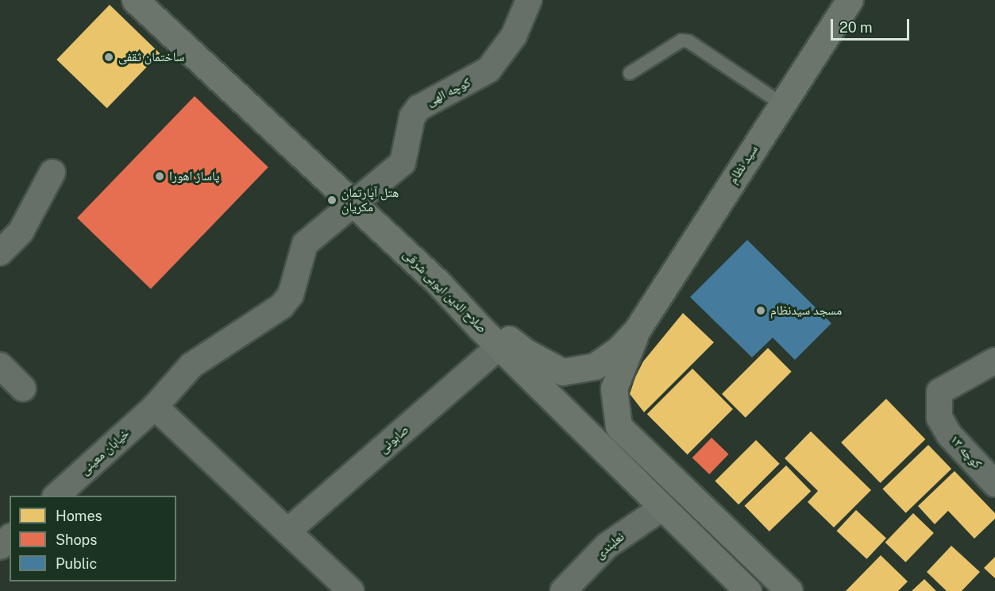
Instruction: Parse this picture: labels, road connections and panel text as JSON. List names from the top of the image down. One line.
{"streets":{"street":["کوچه الهی","سید نظام","صلاح الدین ایوبی شرقی","صابونی","خیابان معینی","کوچه ۱۳","نعلبندی"]},"crossings":[["کوچه الهی","صلاح الدین ایوبی شرقی"],["کوچه الهی","خیابان معینی"],["صلاح الدین ایوبی شرقی","صابونی"],["صلاح الدین ایوبی شرقی","نعلبندی"]],"places":["ساختمان ثقفی","پاساژ اهورا","هتل آپارتمان مکریان","مسجد سیدنظام"],"legend":["Homes","Shops","Public"],"scale_bar":"20 m"}
